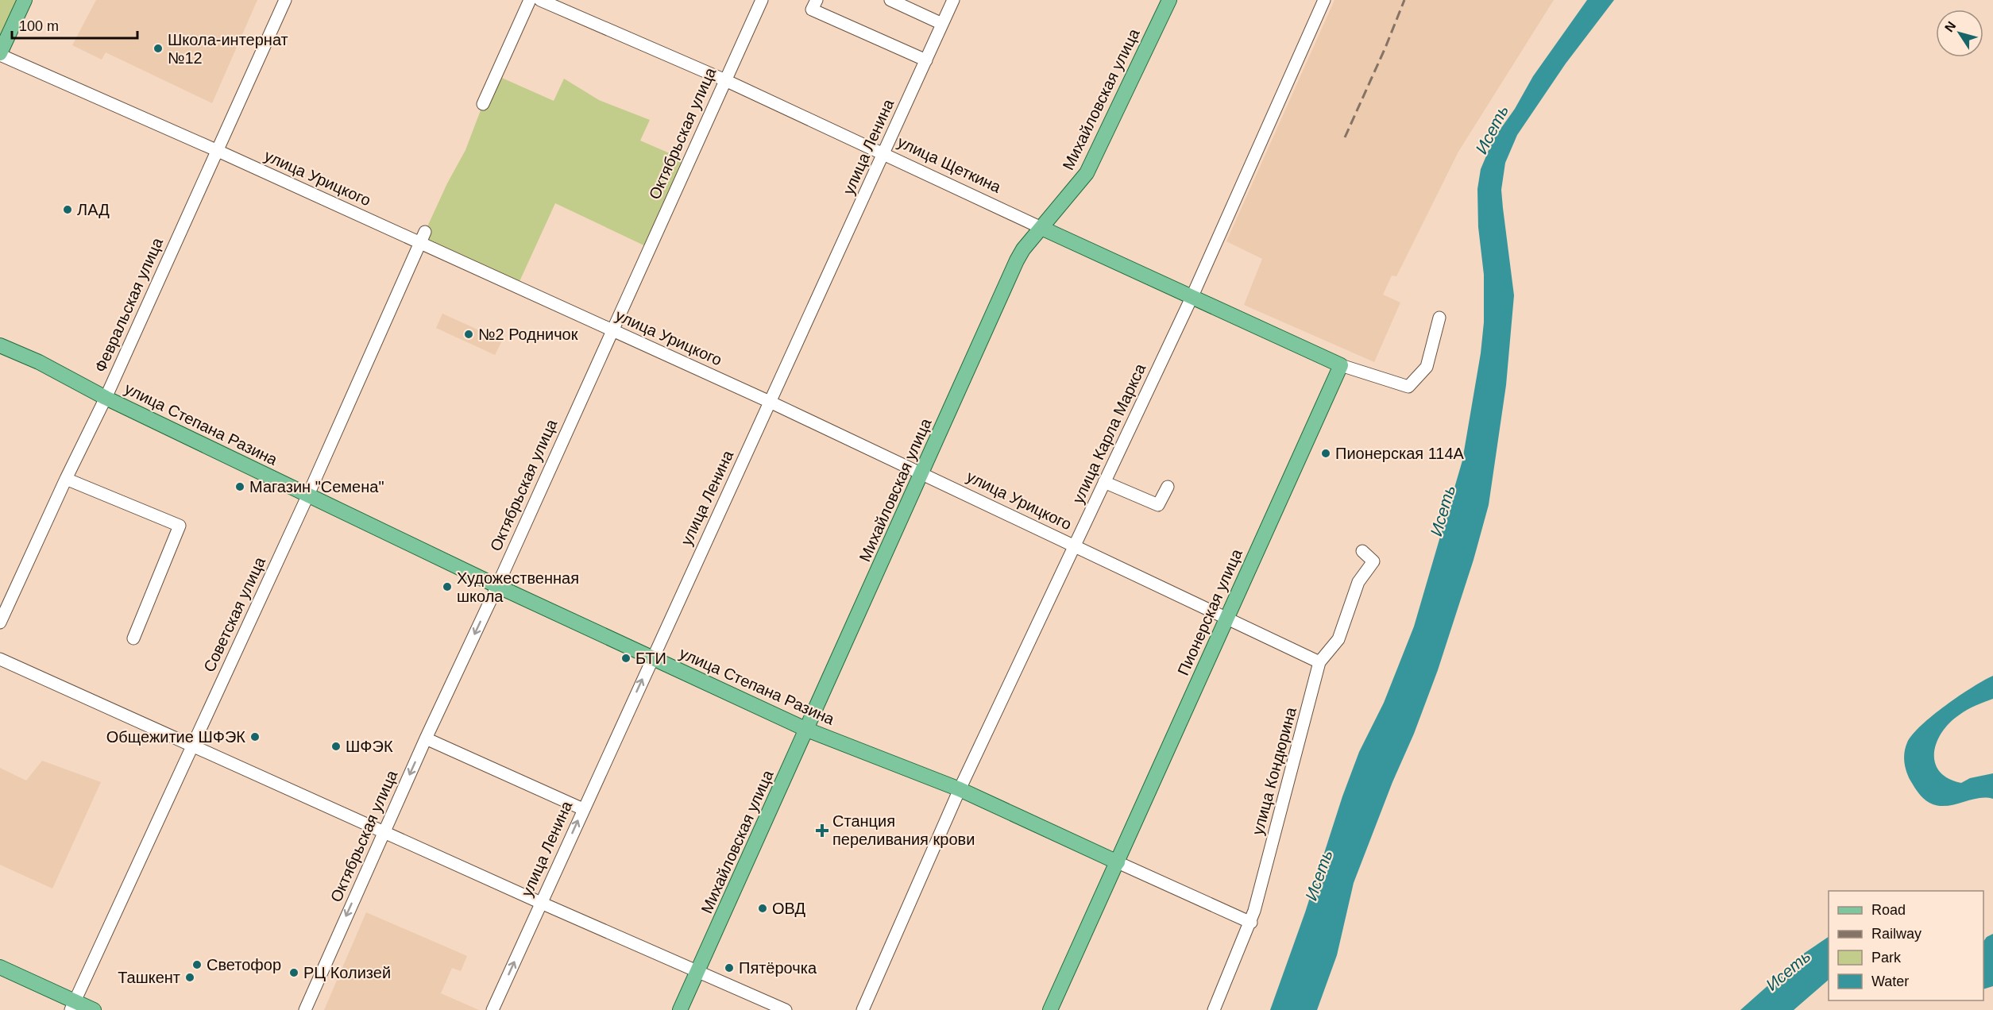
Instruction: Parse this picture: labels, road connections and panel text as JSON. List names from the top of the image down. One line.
{"streets":{"main road":["Михайловская улица","улица Щеткина","улица Степана Разина","Пионерская улица"],"street":["Октябрьская улица","улица Ленина","улица Урицкого","Февральская улица","улица Карла Маркса","Советская улица","улица Кондюрина"]},"crossings":[["Михайловская улица","улица Щеткина"],["Михайловская улица","улица Урицкого"],["Михайловская улица","улица Степана Разина"],["Октябрьская улица","улица Щеткина"],["Октябрьская улица","улица Урицкого"],["Октябрьская улица","улица Степана Разина"],["улица Ленина","улица Щеткина"],["улица Ленина","улица Урицкого"],["улица Ленина","улица Степана Разина"],["улица Щеткина","улица Карла Маркса"],["улица Щеткина","Пионерская улица"],["улица Урицкого","Февральская улица"],["улица Урицкого","улица Карла Маркса"],["улица Урицкого","Пионерская улица"],["улица Урицкого","Советская улица"],["улица Урицкого","улица Кондюрина"],["Февральская улица","улица Степана Разина"],["улица Степана Разина","улица Карла Маркса"],["улица Степана Разина","Пионерская улица"],["улица Степана Разина","Советская улица"]],"one_way":["Октябрьская улица"],"water":["Исеть"],"places":{"other":["Школа-интернат №12","ЛАД","№2 Родничок","Пионерская 114А","Магазин \"Семена\"","Художественная школа","БТИ","Общежитие ШФЭК","ШФЭК","ОВД","Светофор","Пятёрочка","РЦ Колизей","Ташкент"],"health":["Станция переливания крови"]},"legend":["Road","Railway","Park","Water"],"scale_bar":"100 m","north":"top left"}
